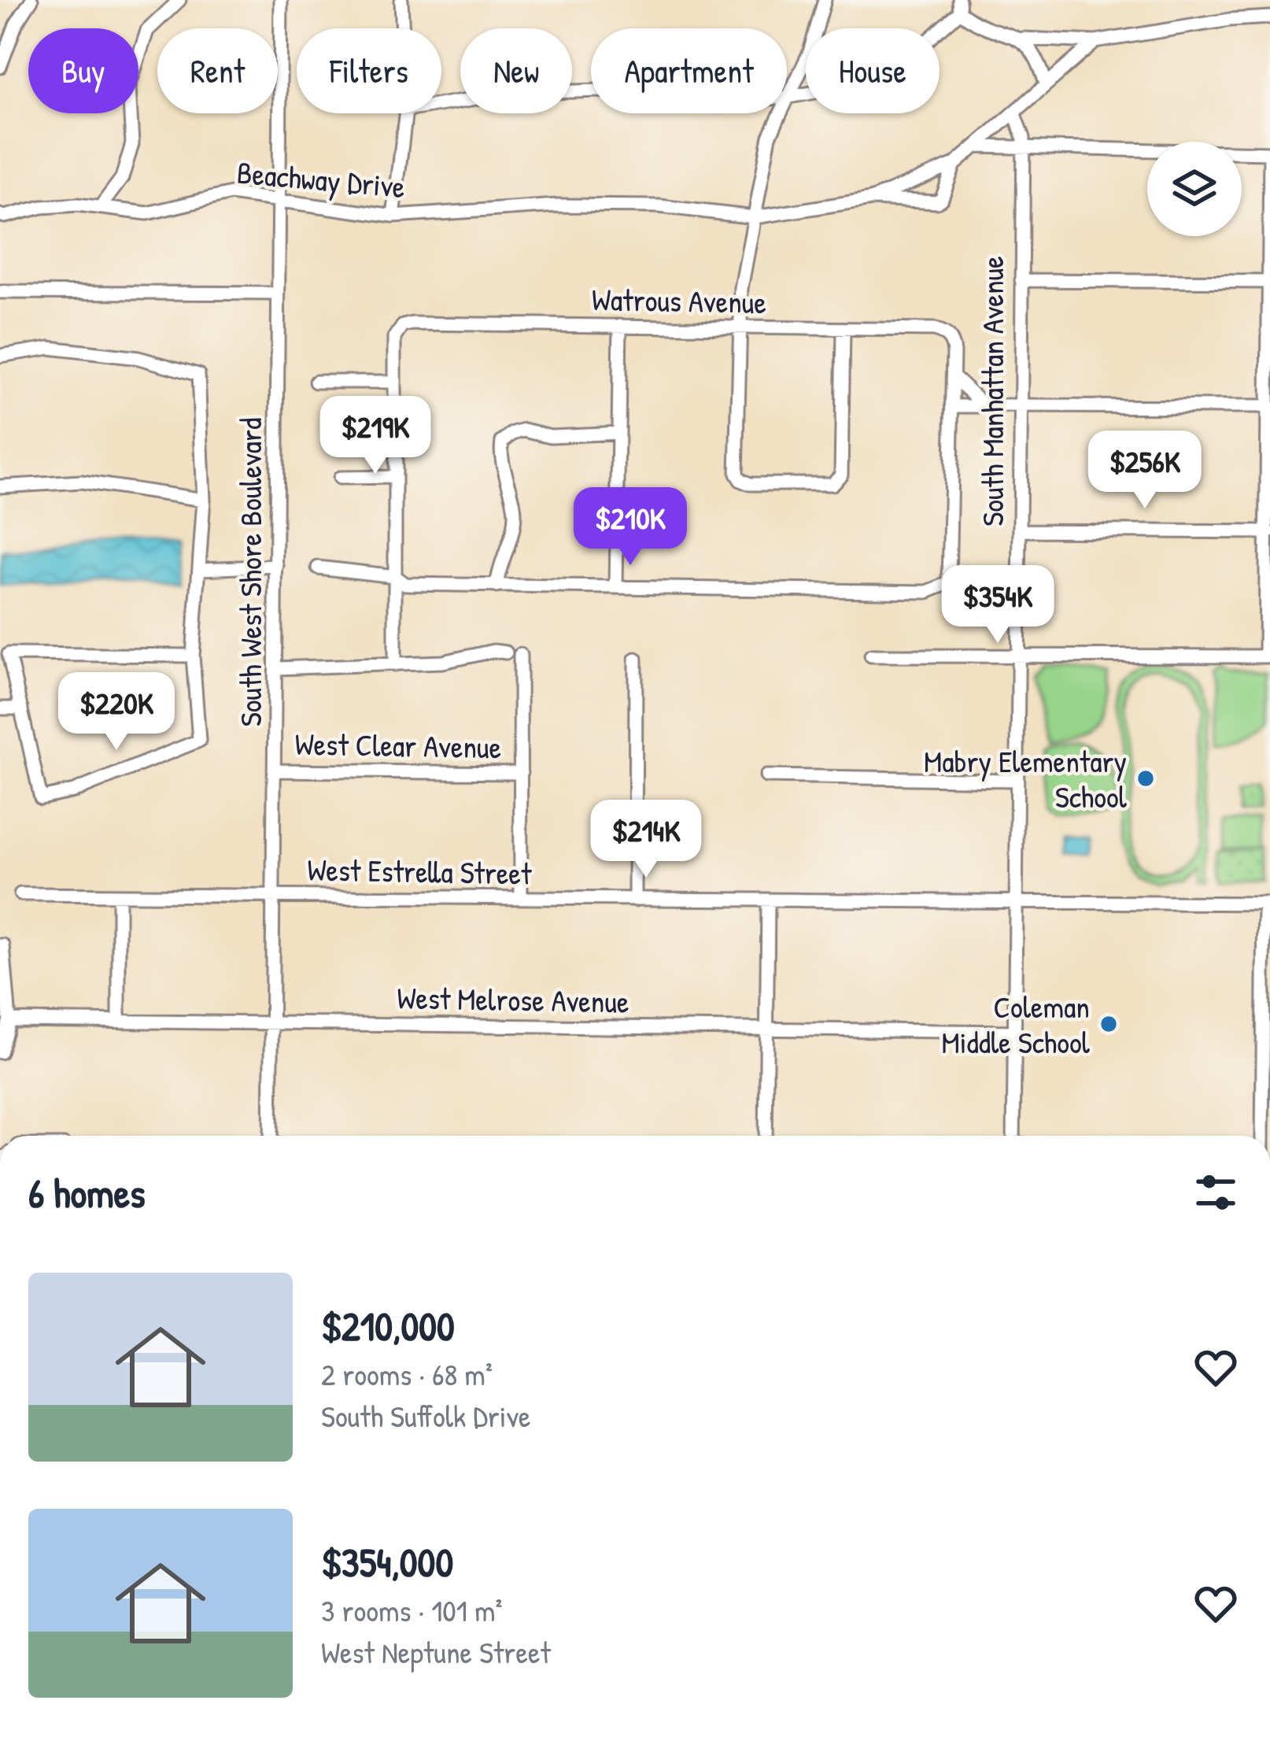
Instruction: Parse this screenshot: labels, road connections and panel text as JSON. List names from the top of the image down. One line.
{"streets":{"street":["Beachway Drive","Watrous Avenue","South Manhattan Avenue","South West Shore Boulevard","West Clear Avenue","West Estrella Street","West Melrose Avenue"]},"crossings":[["Beachway Drive","South West Shore Boulevard"],["South Manhattan Avenue","West Estrella Street"],["South Manhattan Avenue","West Melrose Avenue"],["South West Shore Boulevard","West Clear Avenue"],["South West Shore Boulevard","West Estrella Street"],["South West Shore Boulevard","West Melrose Avenue"]],"places":["Mabry Elementary School","Coleman Middle School"],"page":{"chip":["Buy","Rent","Filters","New","Apartment","House"],"price":["$219K","$256K","$210K","$354K","$220K","$214K"],"heading":"6 homes","list":[{"name":"$210,000","note":"2 rooms · 68 m² · South Suffolk Drive"},{"name":"$354,000","note":"3 rooms · 101 m² · West Neptune Street"}]}}
